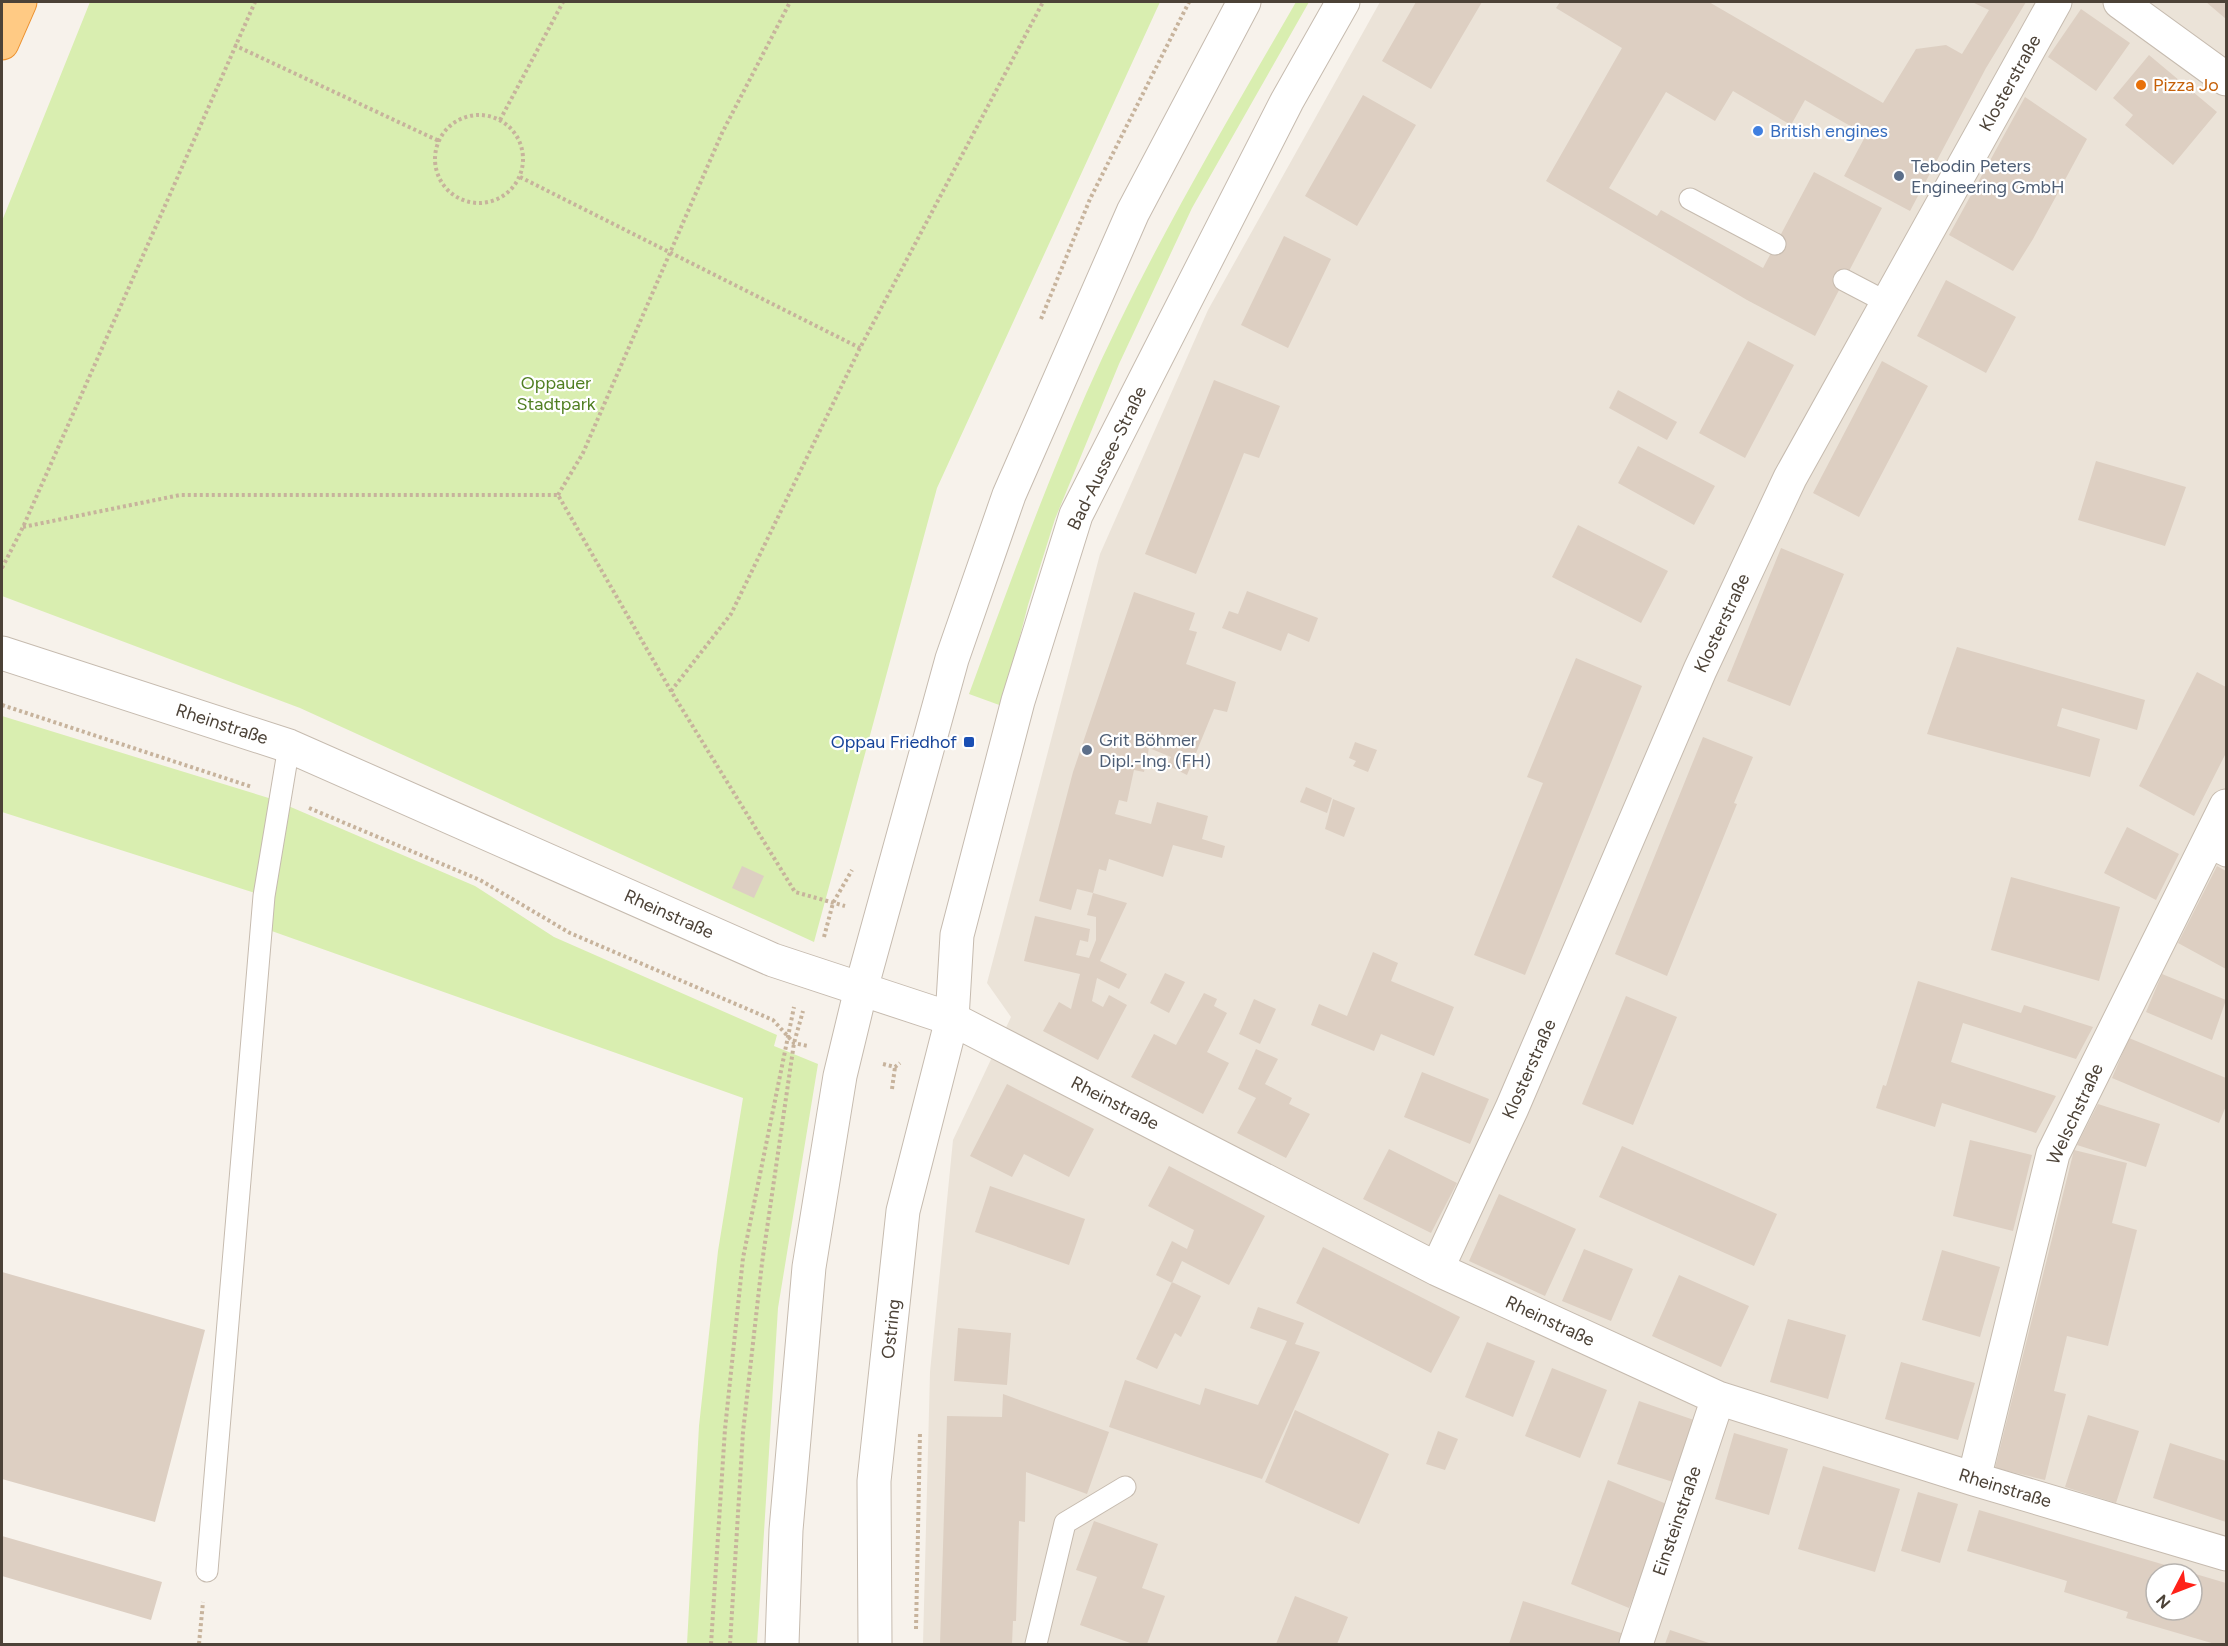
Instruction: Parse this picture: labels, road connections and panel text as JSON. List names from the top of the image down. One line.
{"streets":{"street":["Klosterstraße","Bad-Aussee-Straße","Rheinstraße","Welschstraße","Ostring","Einsteinstraße"]},"crossings":[["Klosterstraße","Rheinstraße"],["Bad-Aussee-Straße","Rheinstraße"],["Bad-Aussee-Straße","Ostring"],["Rheinstraße","Welschstraße"],["Rheinstraße","Ostring"],["Rheinstraße","Einsteinstraße"]],"parks":["Oppauer Stadtpark"],"places":{"other":["Pizza Jo","British engines","Tebodin Peters Engineering GmbH","Grit Böhmer Dipl.-Ing. (FH)"],"transit":["Oppau Friedhof"]},"north":"bottom left"}
